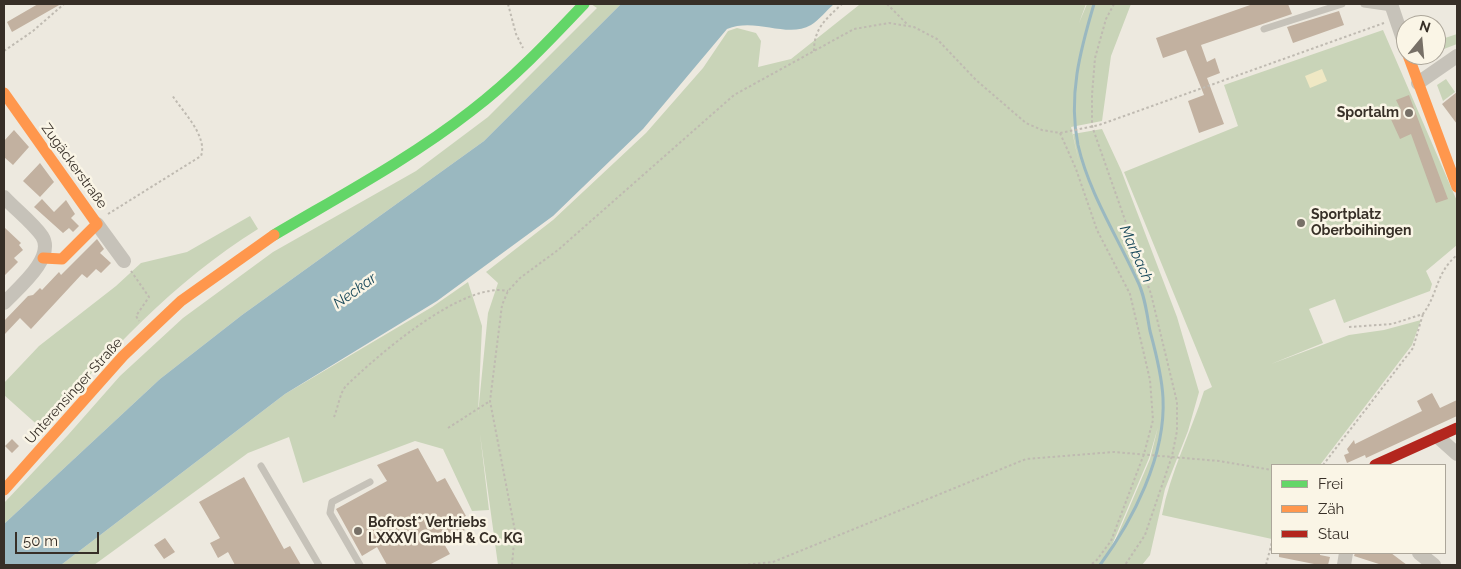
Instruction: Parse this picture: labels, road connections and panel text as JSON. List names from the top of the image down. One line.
{"streets":{"street":["Zugäckerstraße","Unterensinger Straße"]},"water":["Marbach","Neckar"],"places":["Sportalm","Sportplatz Oberboihingen","Bofrost* Vertriebs LXXXVI GmbH & Co. KG"],"legend":["Frei","Zäh","Stau"],"scale_bar":"50 m","north":"top"}
